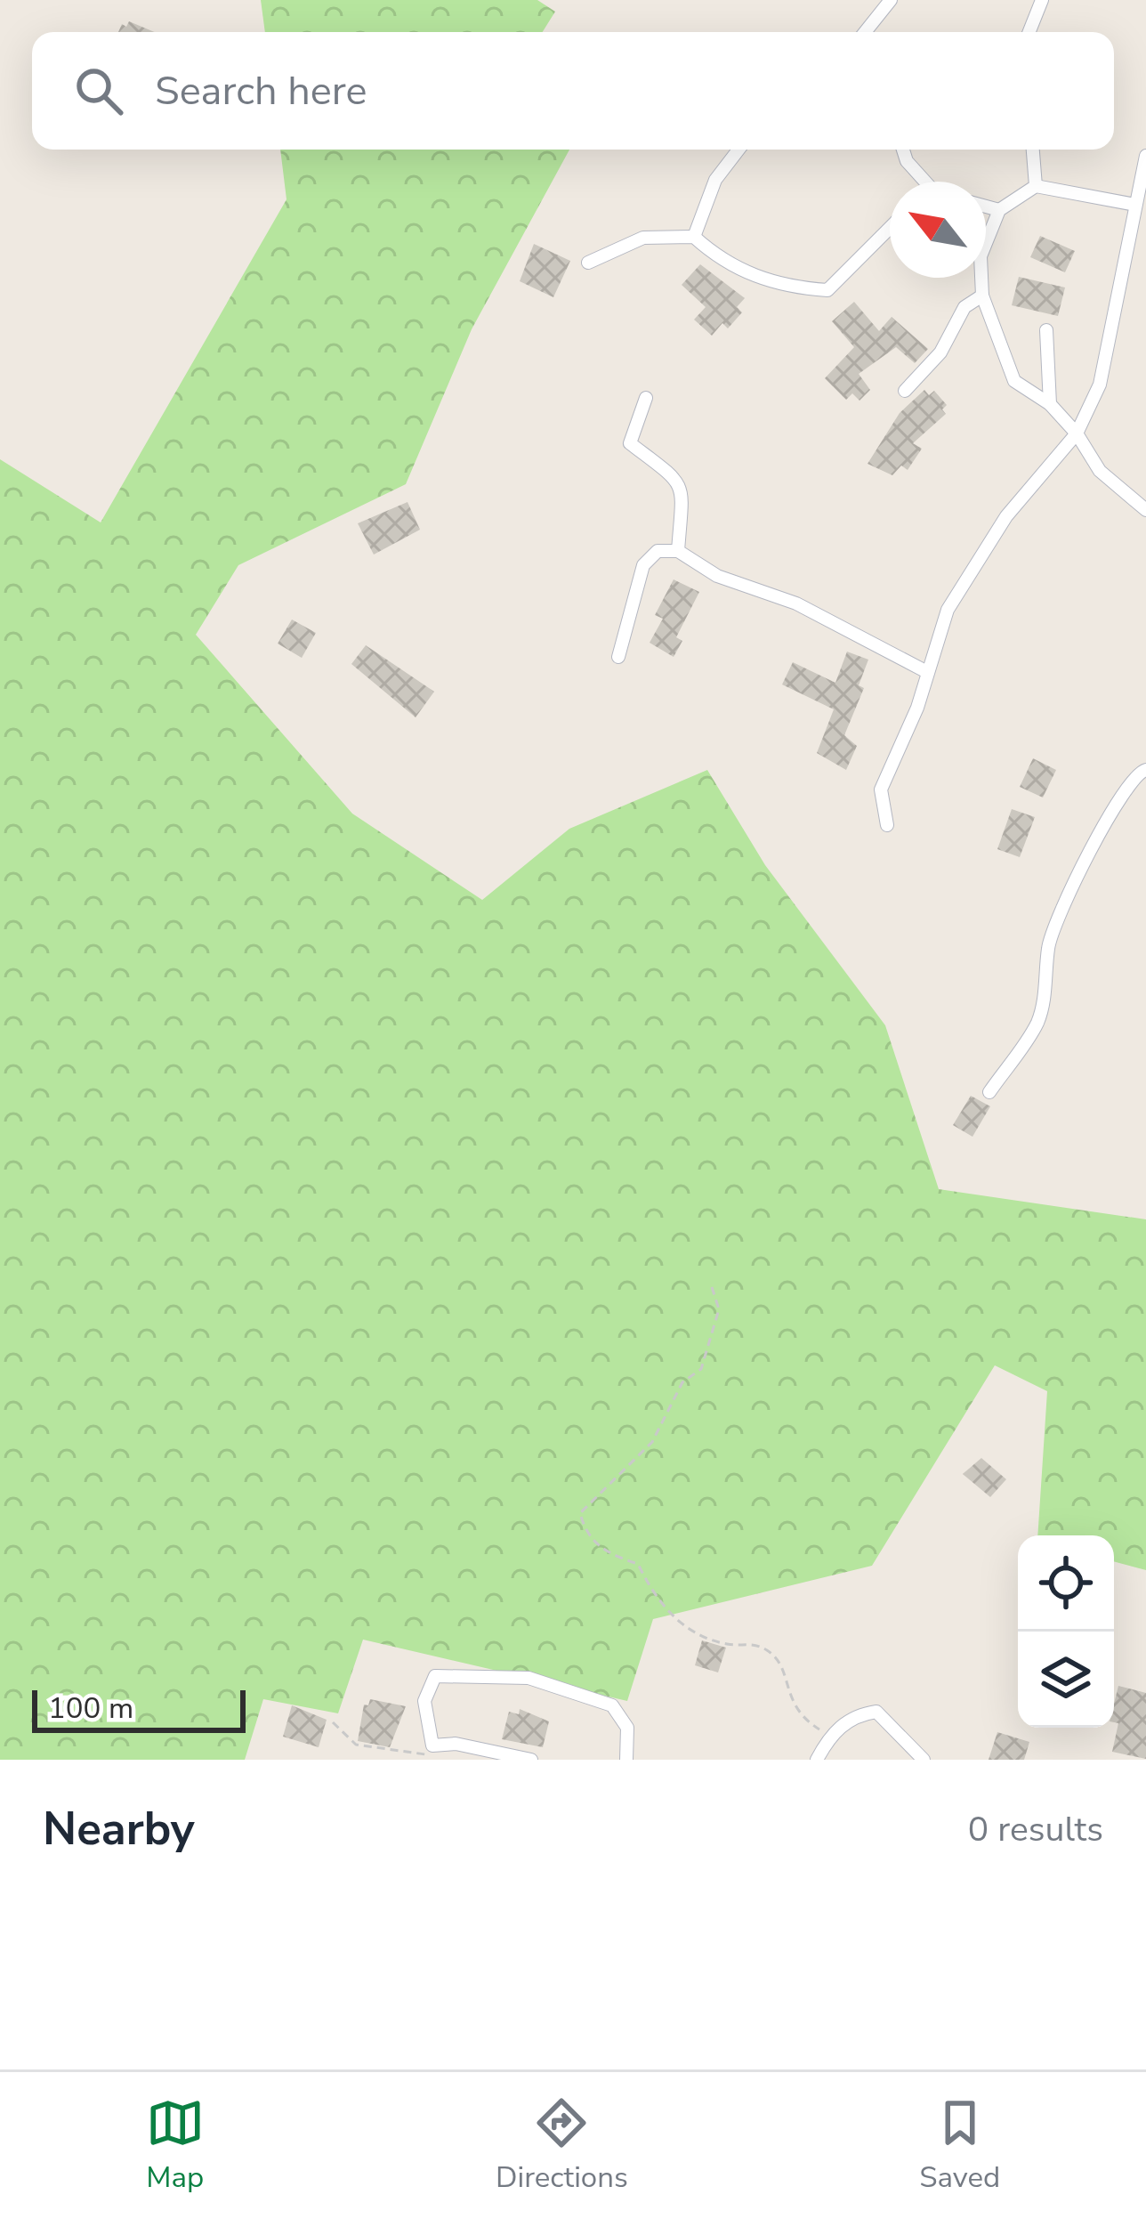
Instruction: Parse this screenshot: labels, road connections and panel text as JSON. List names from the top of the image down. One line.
{"scale_bar":"100 m","north":"top left","page":{"search":"Search here","scale":"100 m","heading":["Nearby","0 results"],"nav":["Map","Directions","Saved"]}}
